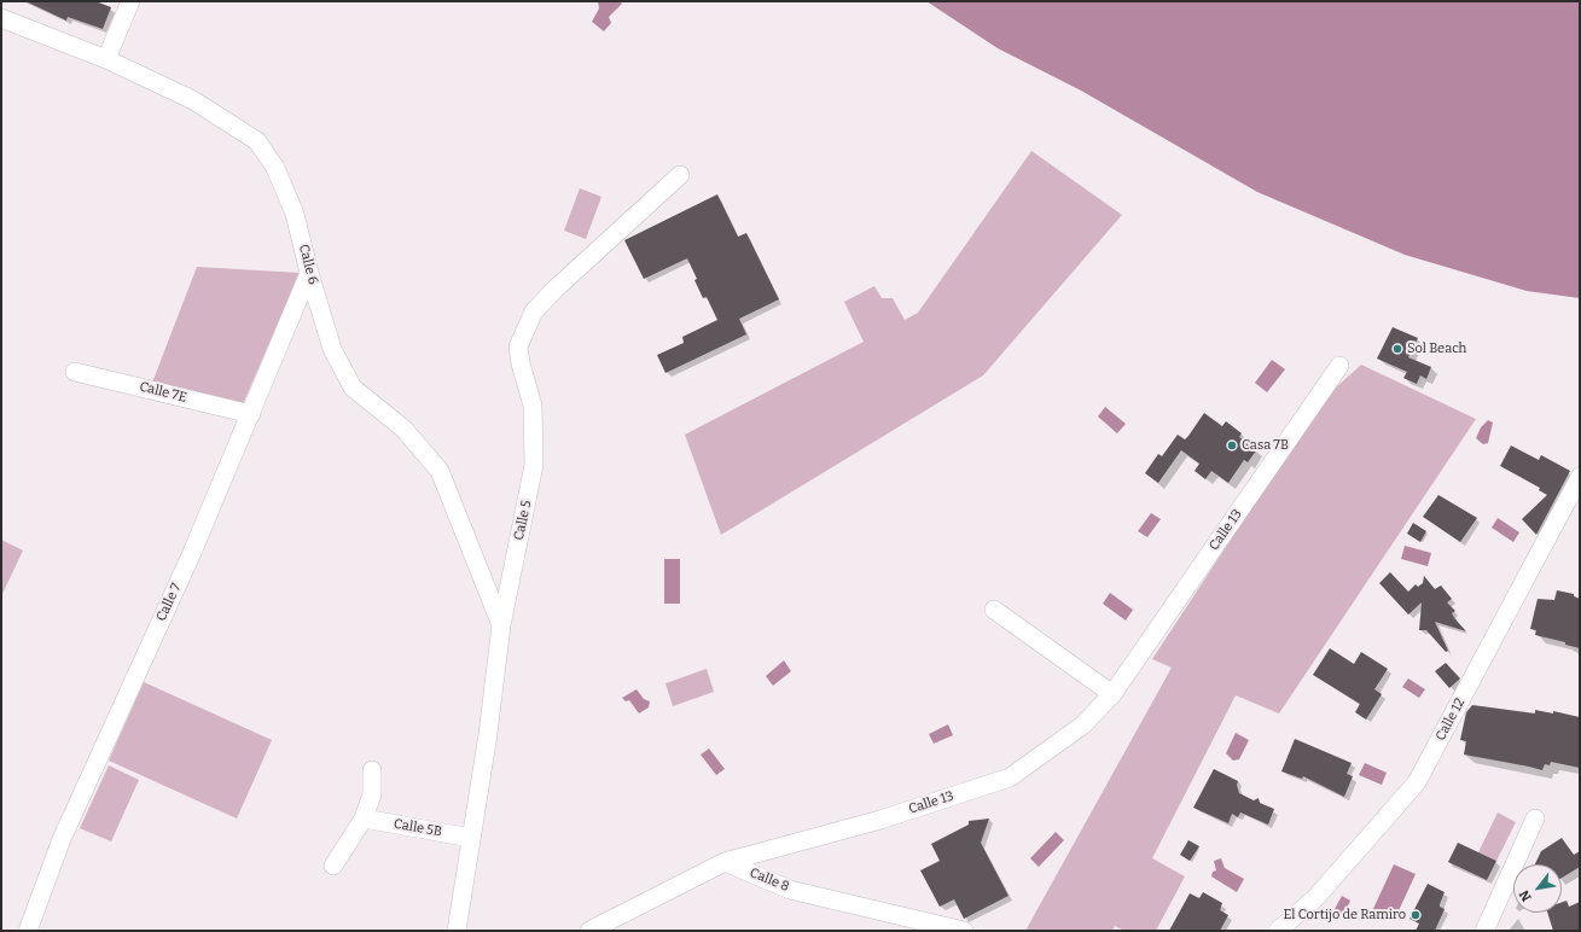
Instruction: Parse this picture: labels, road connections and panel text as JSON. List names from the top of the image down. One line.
{"streets":{"street":["Calle 6","Calle 7E","Calle 5","Calle 13","Calle 7","Calle 12","Calle 5B","Calle 8"]},"crossings":[["Calle 6","Calle 5"],["Calle 6","Calle 7"],["Calle 7E","Calle 7"],["Calle 5","Calle 5B"],["Calle 13","Calle 8"]],"places":["Sol Beach","Casa 7B","El Cortijo de Ramiro"],"north":"bottom left"}
